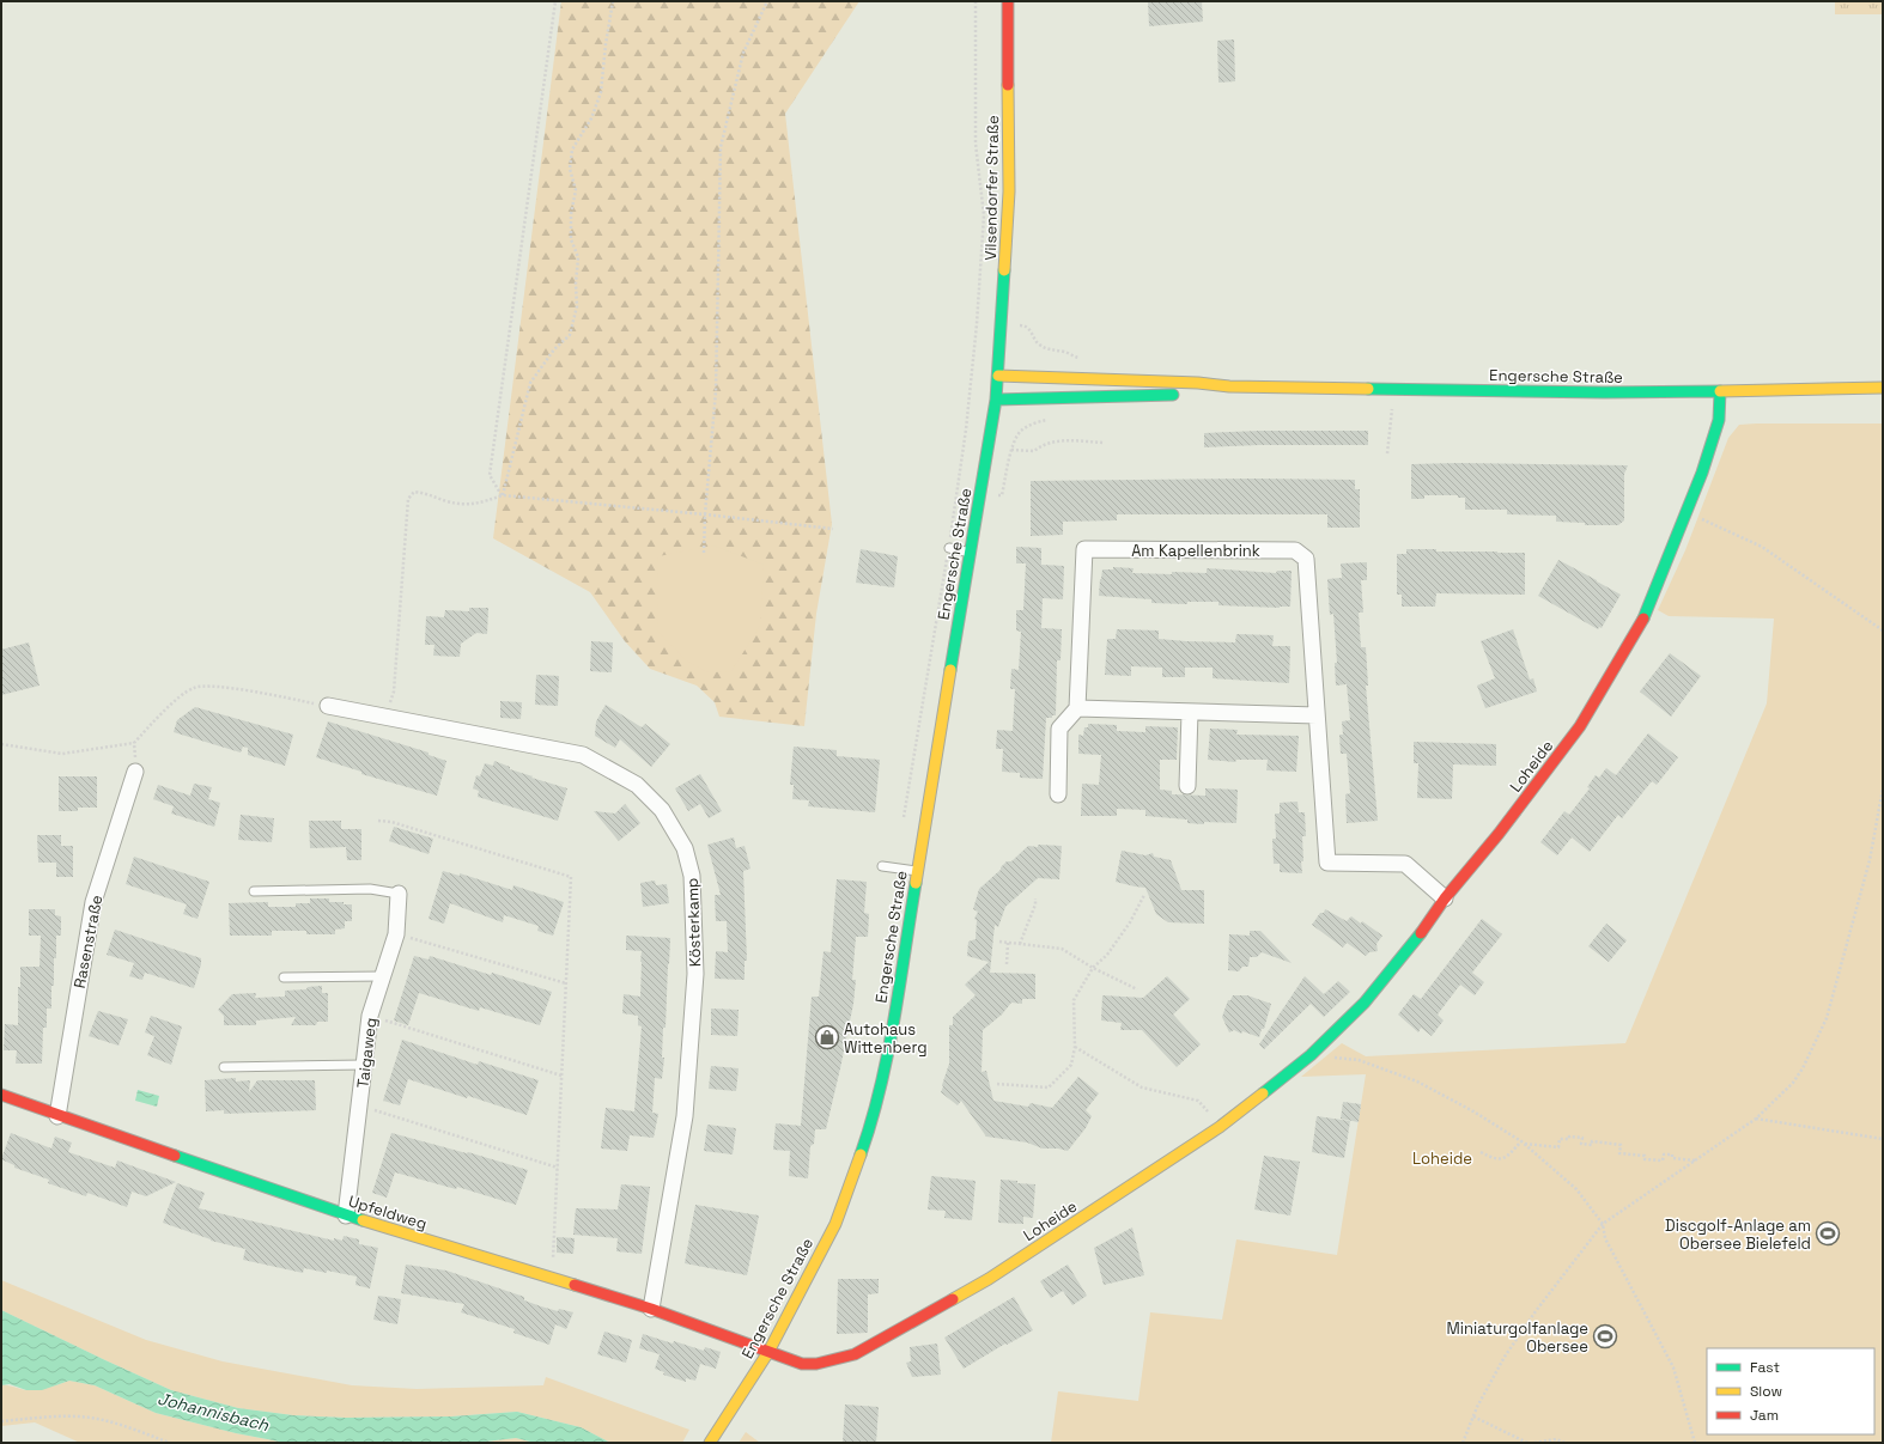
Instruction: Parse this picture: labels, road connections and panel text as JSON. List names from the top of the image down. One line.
{"streets":{"main road":["Vilsendorfer Straße","Engersche Straße","Loheide","Upfeldweg"],"street":["Am Kapellenbrink","Kösterkamp","Rasenstraße","Taigaweg"]},"crossings":[["Vilsendorfer Straße","Engersche Straße"],["Engersche Straße","Loheide"],["Engersche Straße","Upfeldweg"],["Am Kapellenbrink","Loheide"],["Loheide","Upfeldweg"],["Kösterkamp","Upfeldweg"],["Rasenstraße","Upfeldweg"],["Taigaweg","Upfeldweg"]],"water":["Johannisbach"],"parks":["Loheide"],"places":{"shop":["Autohaus Wittenberg"],"sports":["Discgolf-Anlage am Obersee Bielefeld","Miniaturgolfanlage Obersee"]},"legend":["Fast","Slow","Jam"]}
